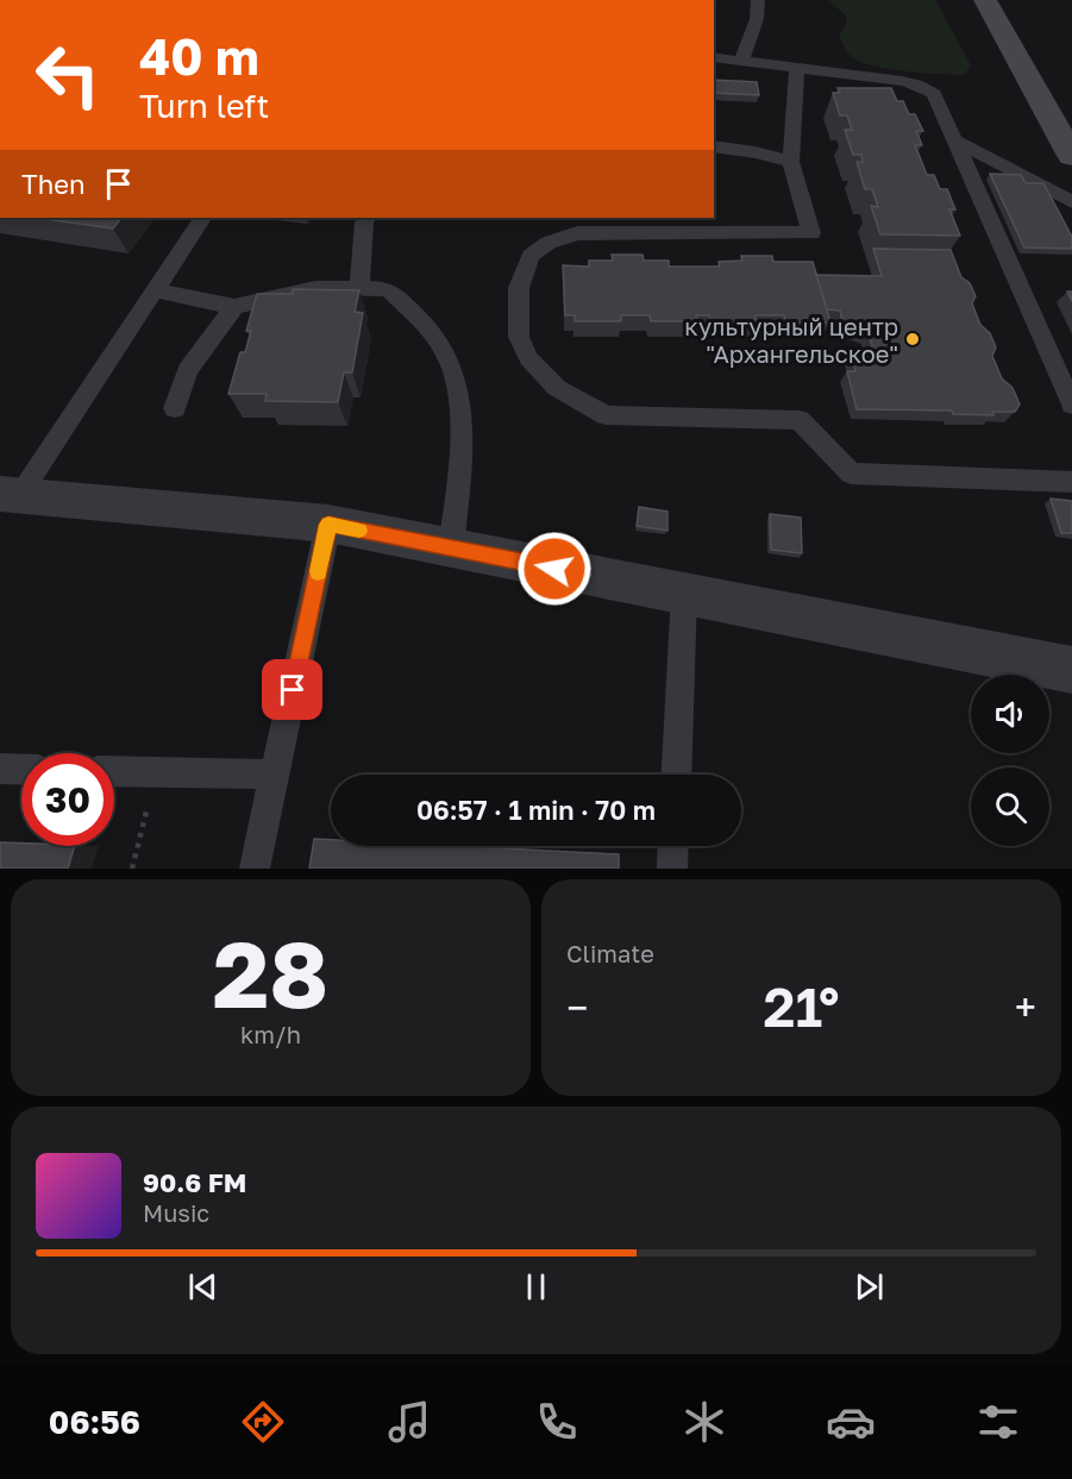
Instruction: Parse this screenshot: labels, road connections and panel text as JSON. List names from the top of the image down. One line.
{"places":["культурный центр \"Архангельское\""],"page":{"turn":["40 m","Turn left"],"then":"Then","limit":"30","trip":"06:57 · 1 min · 70 m","tile":[["28","km/h"],"Climate"],"heat":["−","21°","+"],"song":["90.6 FM","Music"],"tabs":"06:56"}}
